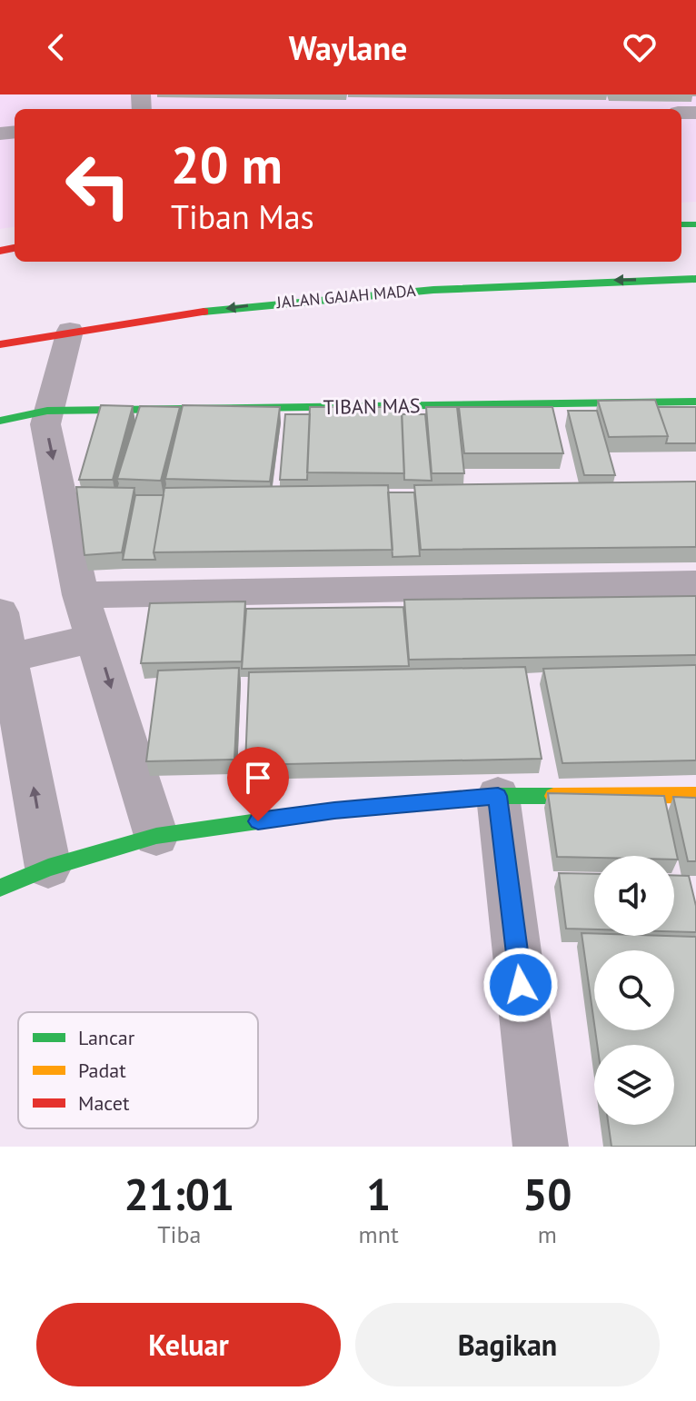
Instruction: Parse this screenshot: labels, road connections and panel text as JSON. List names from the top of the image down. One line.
{"streets":{"main road":["JALAN GAJAH MADA","TIBAN MAS"]},"one_way":["JALAN GAJAH MADA"],"legend":["Lancar","Padat","Macet"],"page":{"header":"Waylane","turn":["20 m","Tiban Mas"],"eta":["21:01","Tiba","1","mnt","50","m"],"buttons":["Keluar","Bagikan"]}}
